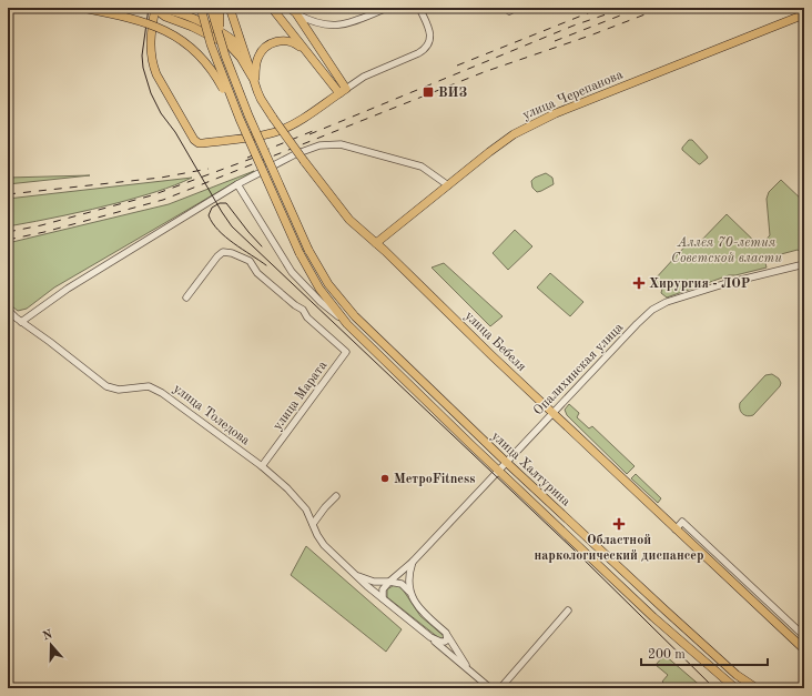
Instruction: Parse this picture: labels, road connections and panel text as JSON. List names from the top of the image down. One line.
{"streets":{"main road":["улица Черепанова","улица Бебеля","улица Халтурина"],"street":["Опалихинская улица","улица Марата","улица Толедова"]},"crossings":[["улица Черепанова","улица Бебеля"],["улица Бебеля","Опалихинская улица"],["Опалихинская улица","улица Халтурина"],["улица Марата","улица Толедова"]],"parks":["Аллея 70-летия Советской власти"],"places":{"transit":["ВИЗ"],"health":["Хирургия - ЛОР","Областной наркологический диспансер"],"other":["МетроFitness"]},"scale_bar":"200 m","north":"top"}
